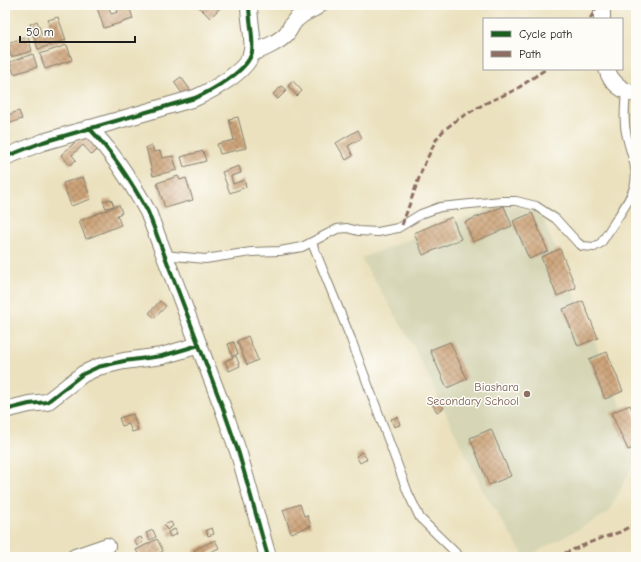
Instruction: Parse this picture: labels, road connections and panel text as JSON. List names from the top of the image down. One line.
{"places":["Biashara Secondary School"],"legend":["Cycle path","Path"],"scale_bar":"50 m"}
